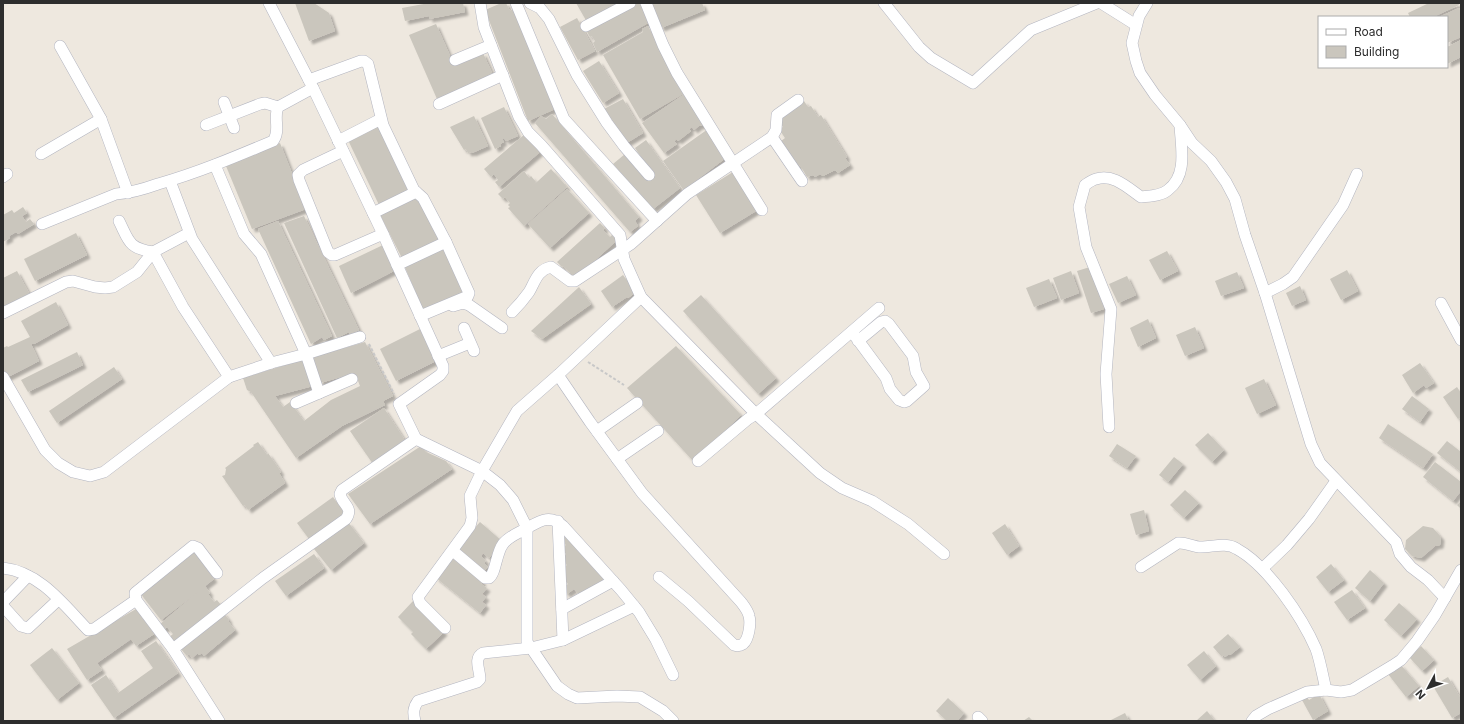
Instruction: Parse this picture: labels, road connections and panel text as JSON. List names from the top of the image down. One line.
{"legend":["Road","Building"],"north":"bottom left"}
